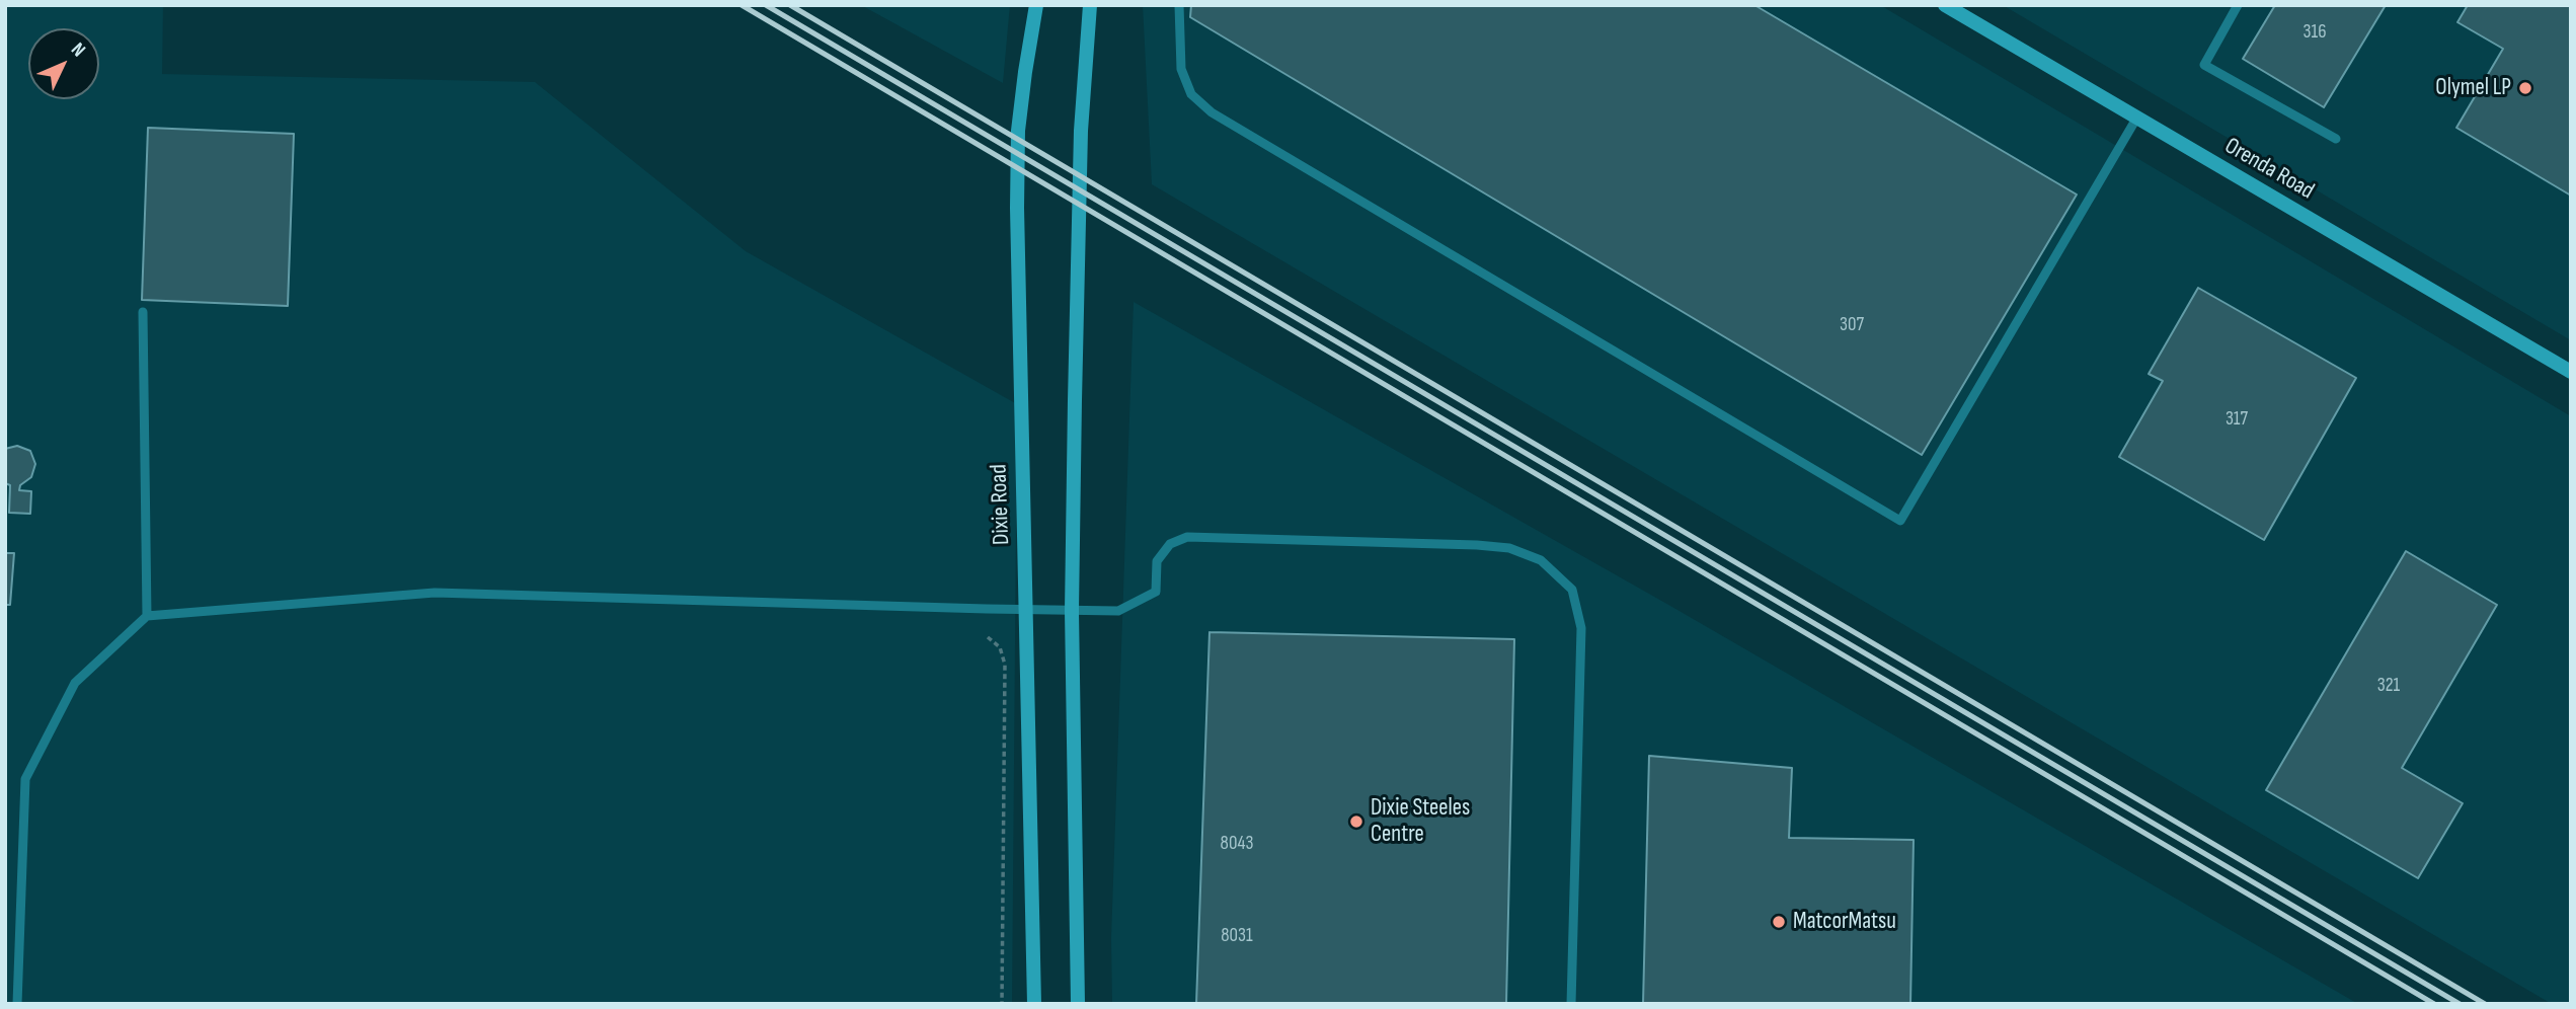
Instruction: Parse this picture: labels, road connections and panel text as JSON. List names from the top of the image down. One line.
{"streets":{"main road":["Orenda Road","Dixie Road"]},"places":["Olymel LP","Dixie Steeles Centre","MatcorMatsu"],"house_numbers":["316","307","317","321","8043","8031"],"north":"top right"}
